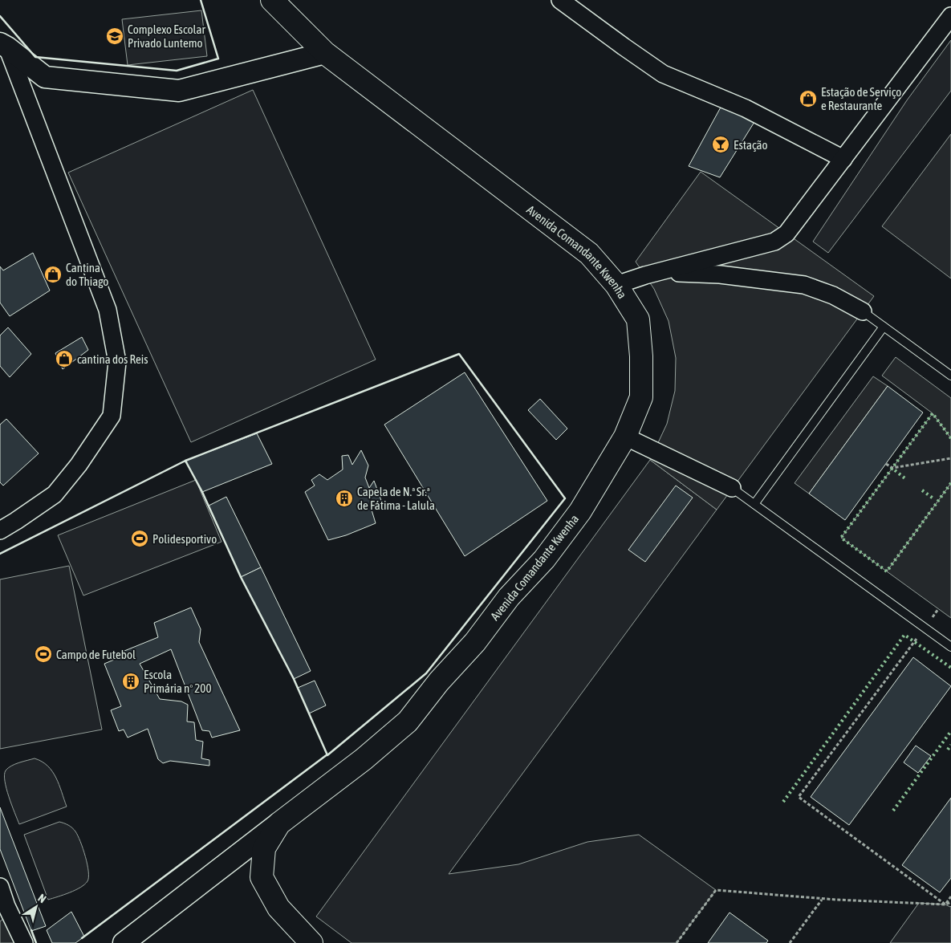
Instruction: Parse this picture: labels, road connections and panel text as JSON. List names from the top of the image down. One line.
{"streets":{"main road":["Avenida Comandante Kwenha"]},"places":{"school or university":["Complexo Escolar Privado Luntemo"],"shop":["Estação de Serviço e Restaurante","Cantina do Thiago","cantina dos Reis"],"bar":["Estação"],"building":["Capela de N.ª Sr.ª de Fátima - Lalula","Escola Primária nº 200"],"sports":["Polidesportivo","Campo de Futebol"]},"north":"top right"}
